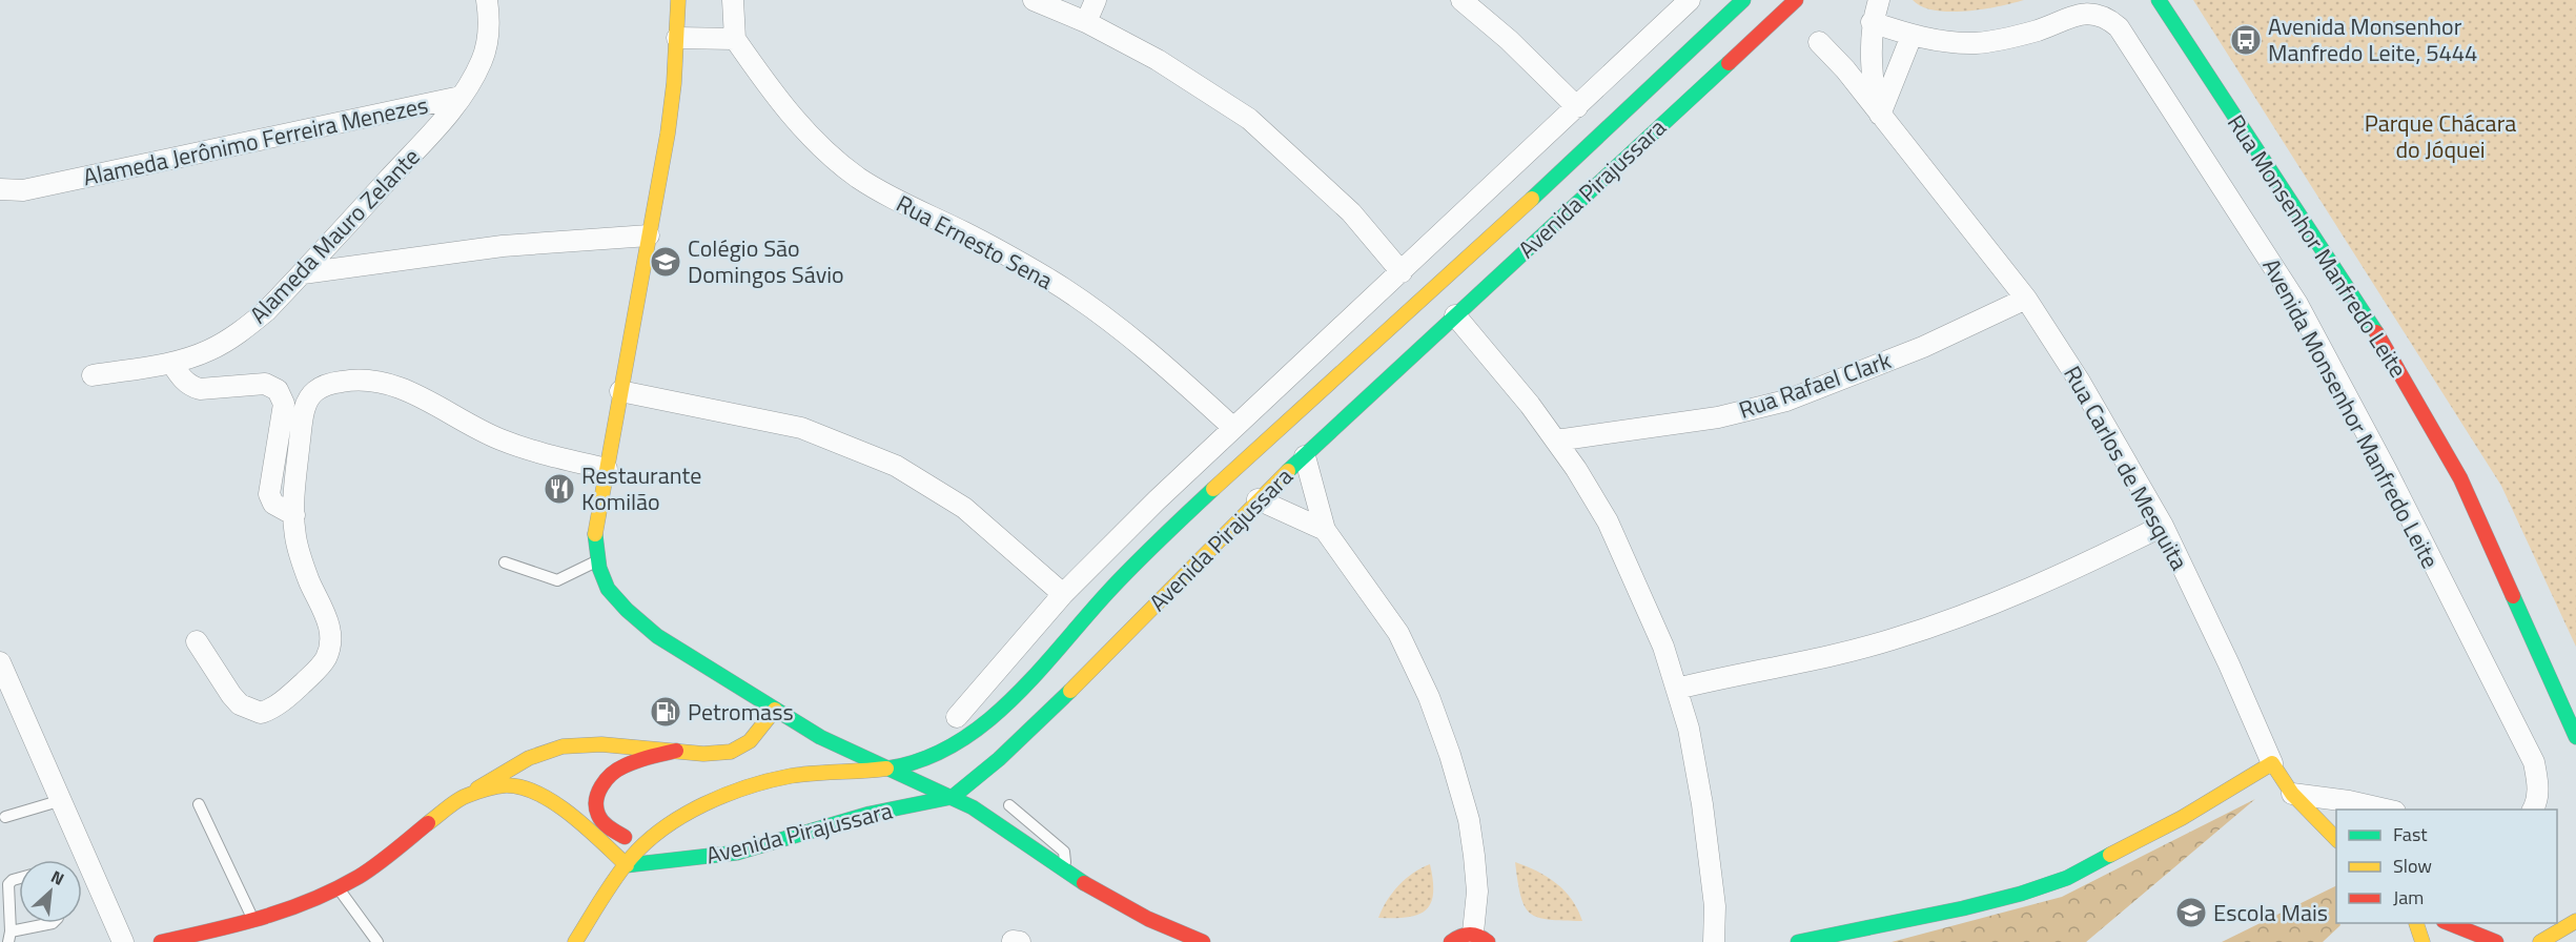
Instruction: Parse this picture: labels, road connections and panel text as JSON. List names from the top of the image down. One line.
{"streets":{"main road":["Avenida Pirajussara","Rua Monsenhor Manfredo Leite","Rua Carlos de Mesquita"],"street":["Alameda Jerônimo Ferreira Menezes","Alameda Mauro Zelante","Rua Ernesto Sena","Rua Rafael Clark","Avenida Monsenhor Manfredo Leite"]},"crossings":[["Alameda Jerônimo Ferreira Menezes","Alameda Mauro Zelante"],["Rua Rafael Clark","Rua Carlos de Mesquita"]],"parks":["Parque Chácara do Jóquei"],"places":{"bus stop":["Avenida Monsenhor Manfredo Leite, 5444"],"school or university":["Colégio São Domingos Sávio","Escola Mais"],"restaurant":["Restaurante Komilão"],"fuel station":["Petromass"]},"legend":["Fast","Slow","Jam"],"north":"top right"}
